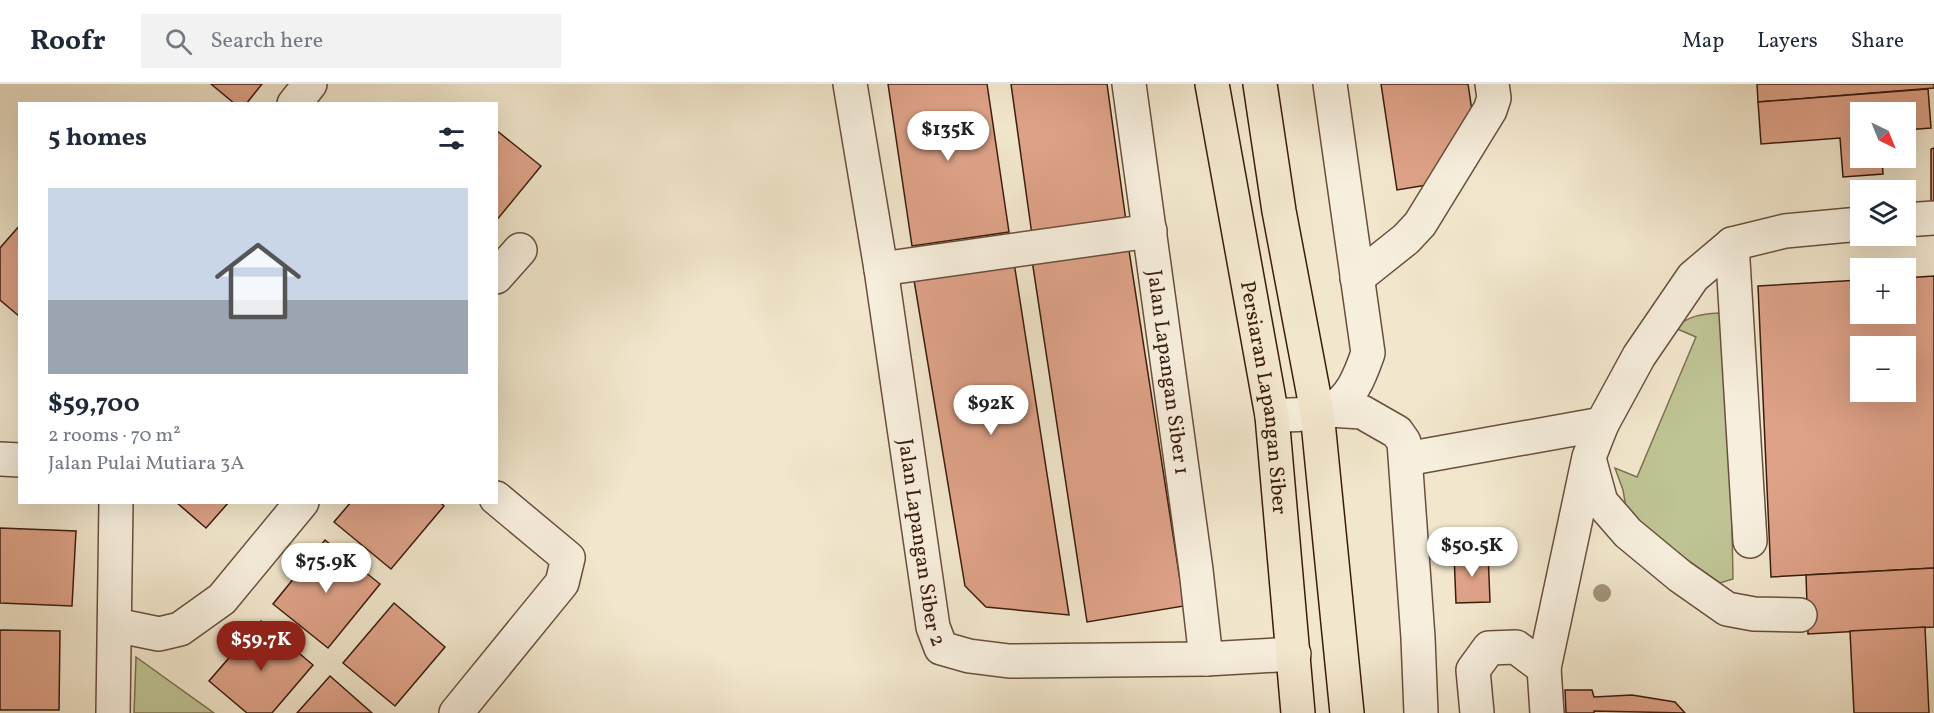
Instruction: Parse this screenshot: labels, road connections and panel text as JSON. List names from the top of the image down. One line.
{"streets":{"main road":["Persiaran Lapangan Siber"],"street":["Jalan Lapangan Siber 1","Jalan Lapangan Siber 2"]},"crossings":[["Jalan Lapangan Siber 1","Jalan Lapangan Siber 2"],["Persiaran Lapangan Siber","Jalan Lapangan Siber 2"]],"north":"bottom right","page":{"header":"Roofr","search":"Search here","nav":["Map","Layers","Share"],"map_buttons":["+","−"],"heading":"5 homes","price":["$135K","$92K","$50.5K","$75.9K","$59.7K"],"list":[{"name":"$59,700","note":"2 rooms · 70 m² · Jalan Pulai Mutiara 3A"}]}}
